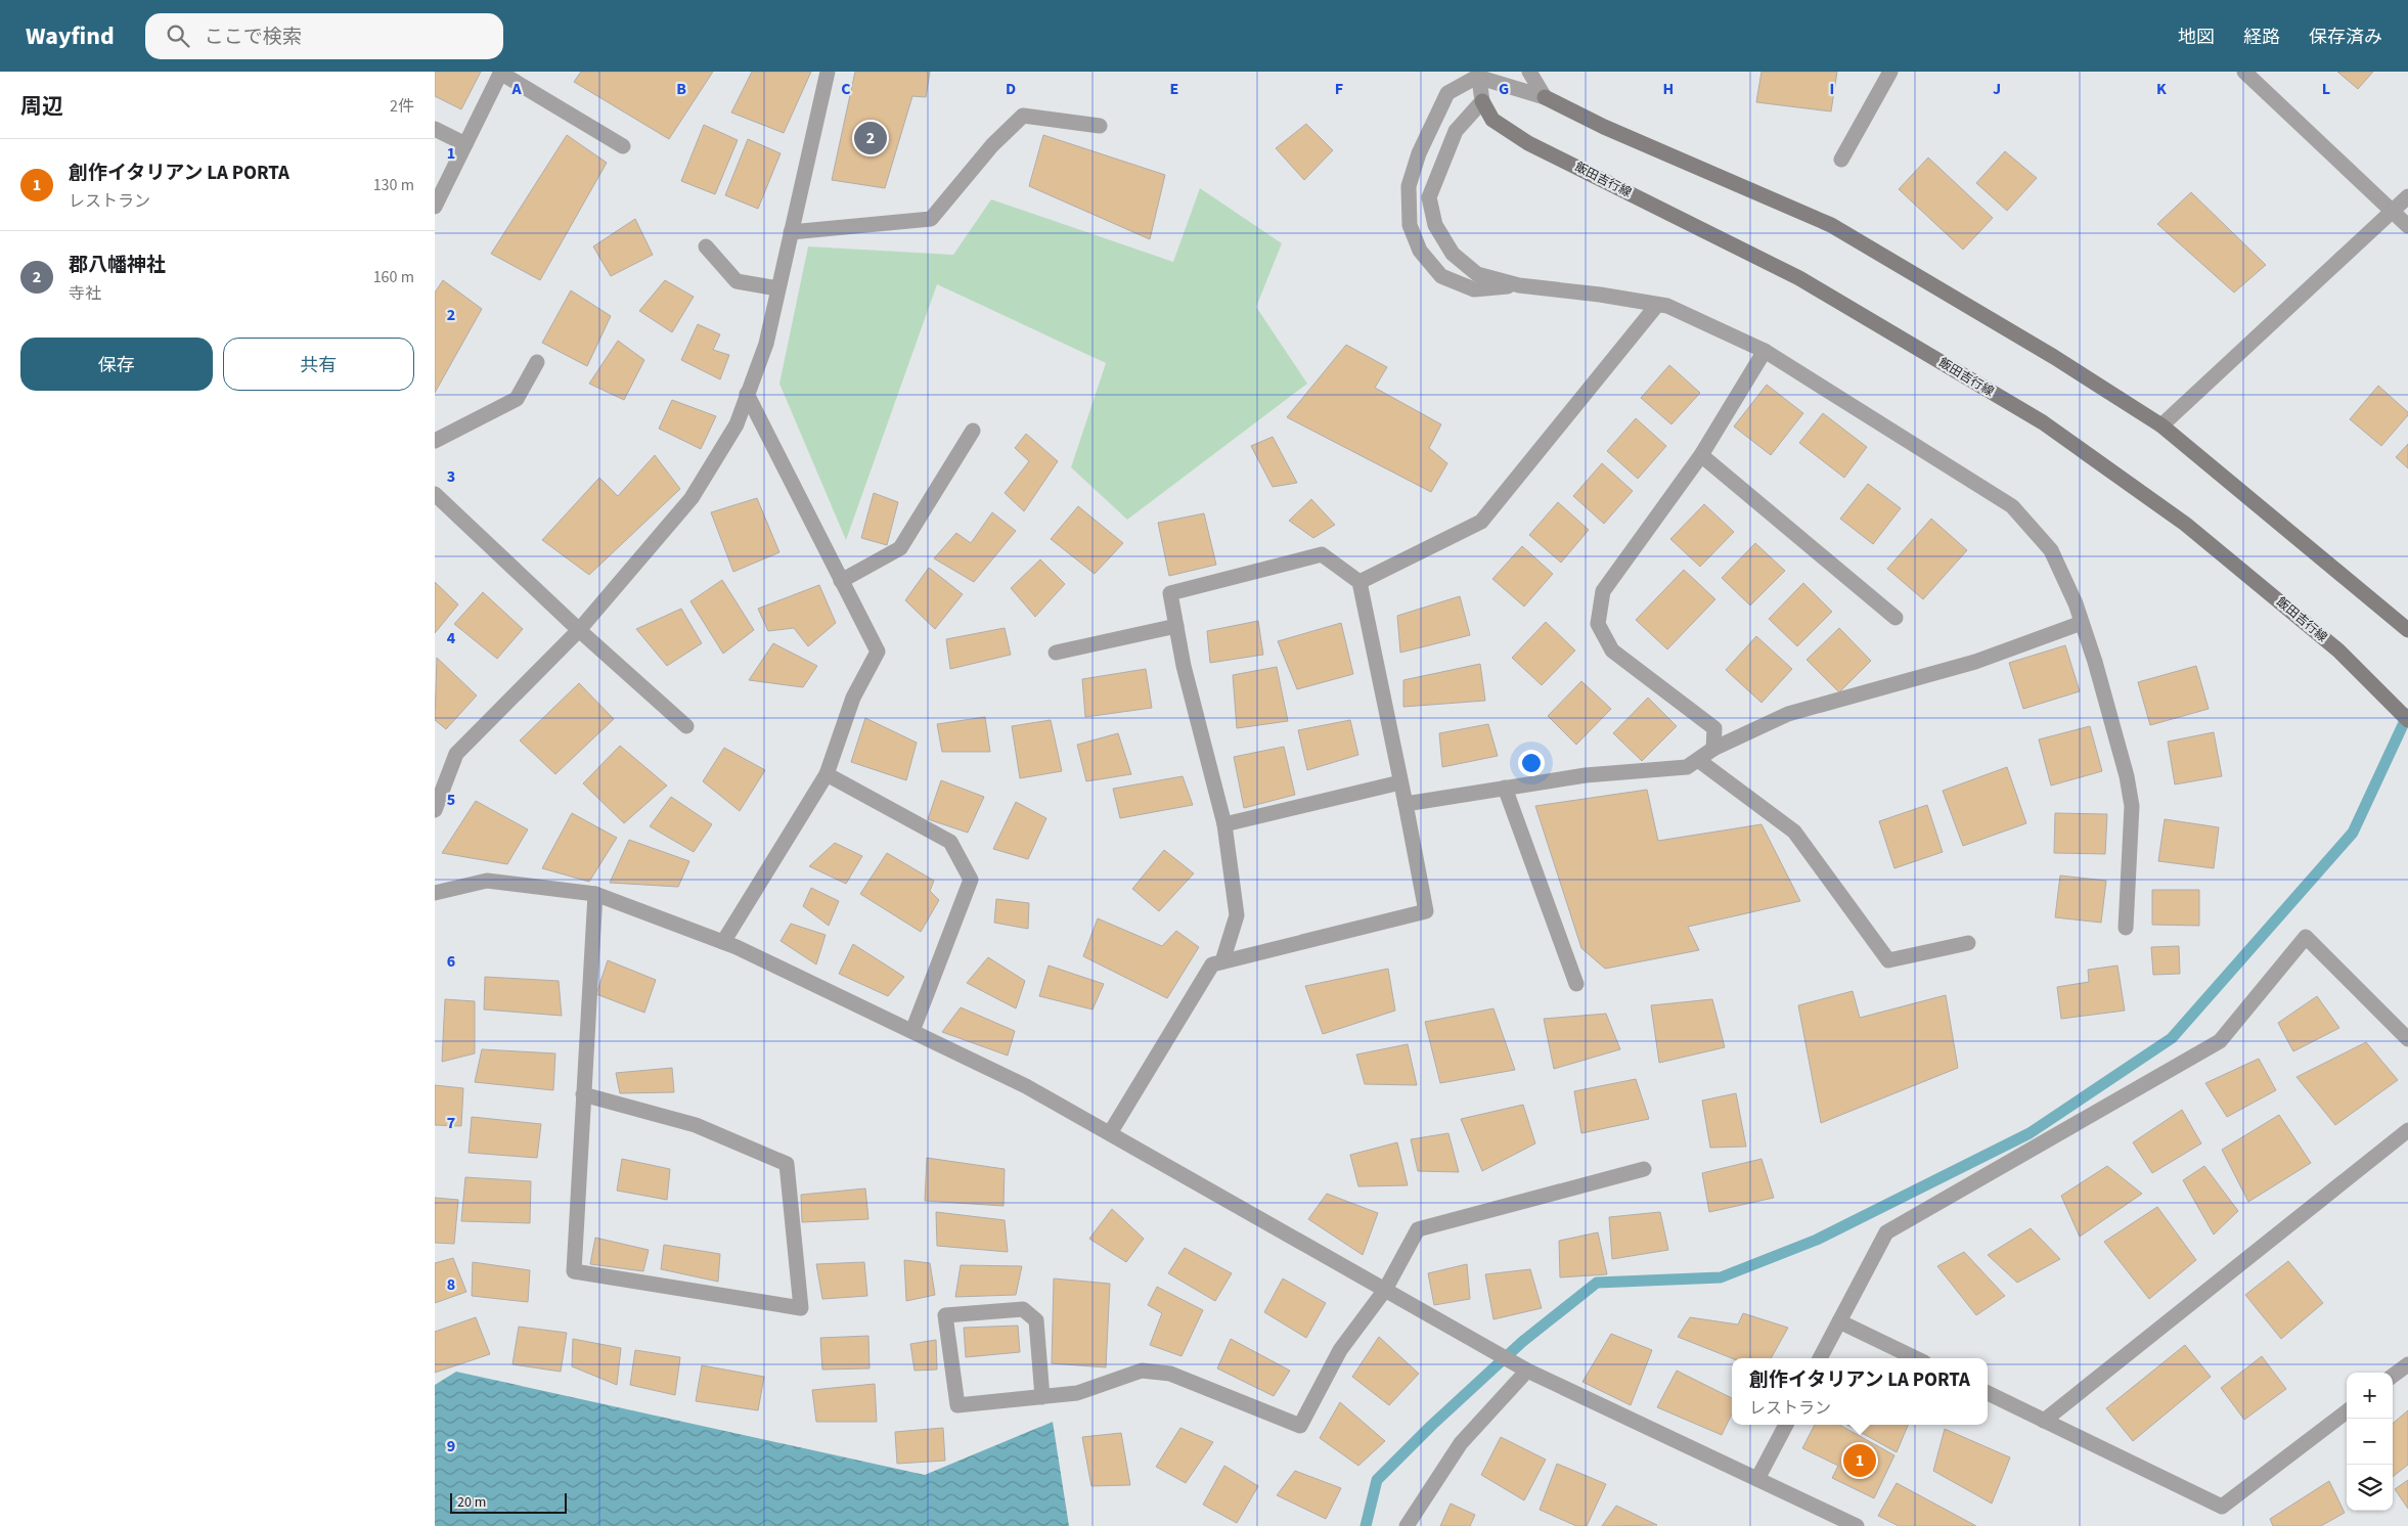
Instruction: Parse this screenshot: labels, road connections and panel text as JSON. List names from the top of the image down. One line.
{"streets":{"main road":["飯田吉行線"]},"scale_bar":"20 m","page":{"header":"Wayfind","search":"ここで検索","nav":["地図","経路","保存済み"],"heading":["周辺","2件"],"pins":["2","1"],"list":[{"mark":"1","name":"創作イタリアン LA PORTA","note":"レストラン","value":"130 m"},{"mark":"2","name":"郡八幡神社","note":"寺社","value":"160 m"}],"buttons":["保存","共有"],"popup":["創作イタリアン LA PORTA","レストラン"],"map_buttons":["+","−"],"scale":"20 m"},"grid":{"columns":["A","B","C","D","E","F","G","H","I","J","K","L"],"rows":["1","2","3","4","5","6","7","8","9"]}}
